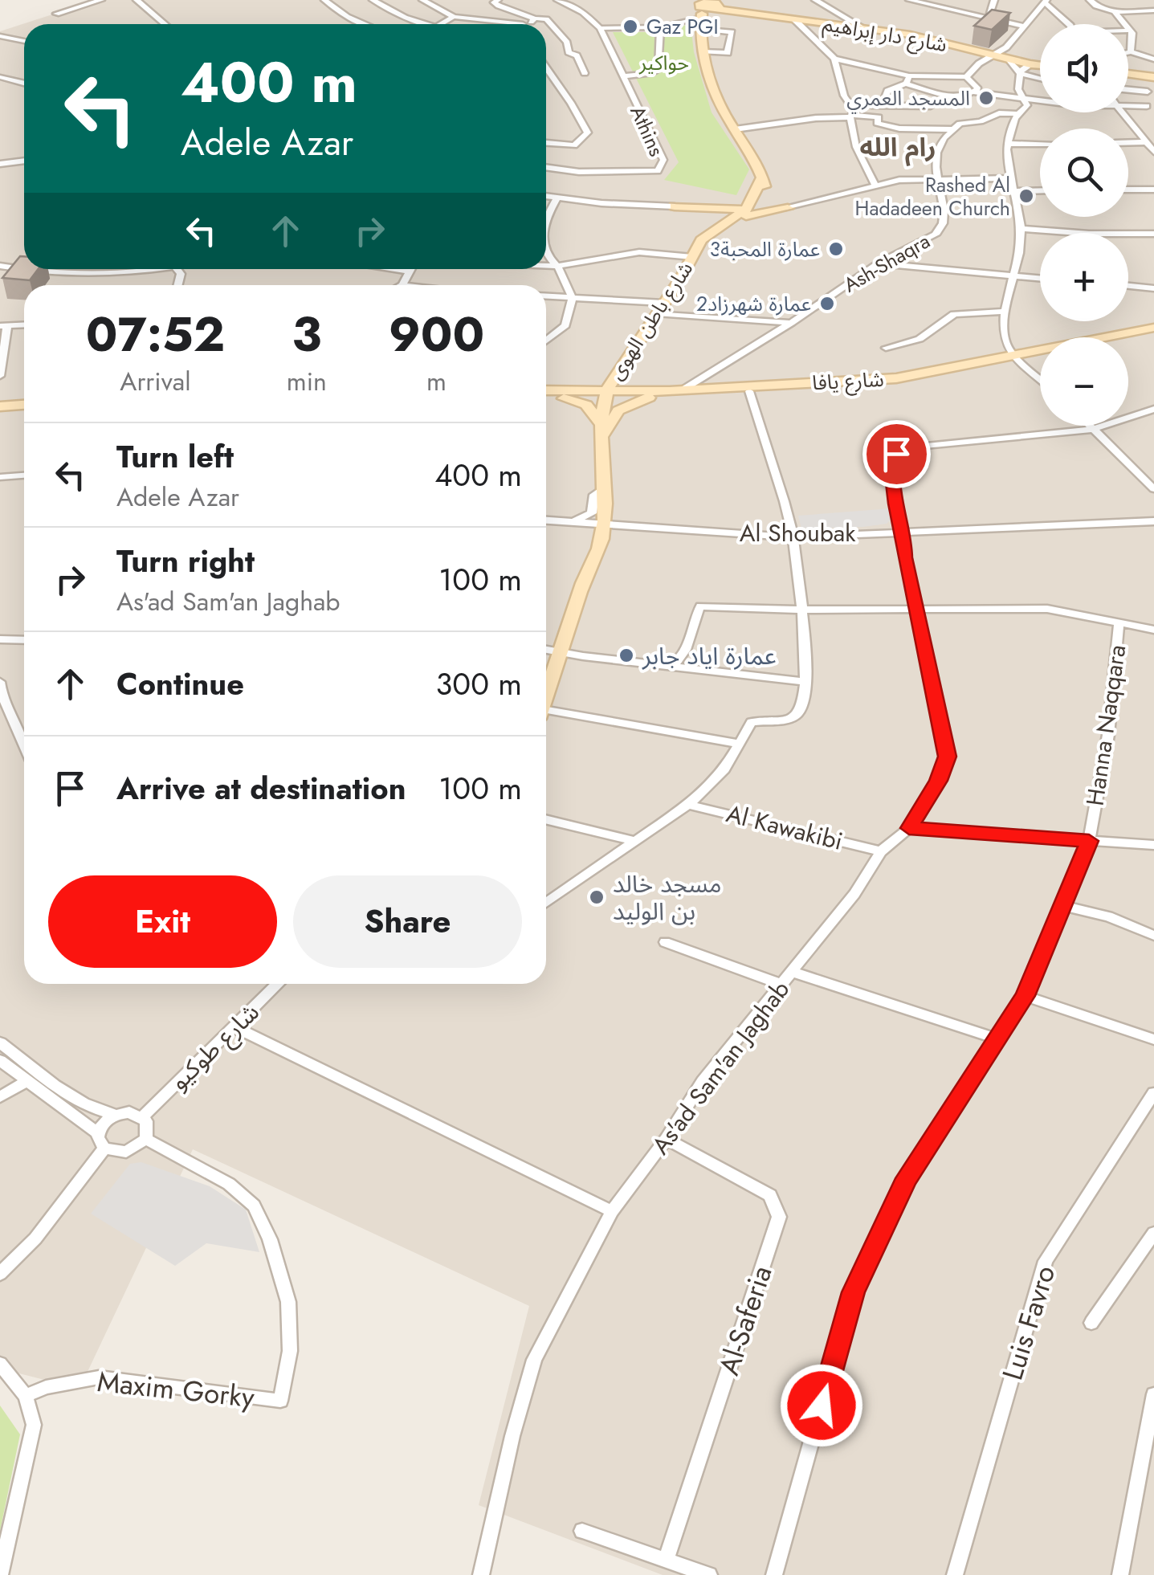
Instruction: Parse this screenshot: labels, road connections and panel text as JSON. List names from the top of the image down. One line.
{"streets":{"main road":["شارع دار إبراهيم","شارع باطن الهوى","شارع يافا"],"street":["Athins","Ash-Shaqra","Al Shoubak","Hanna Naqqara","Al Kawakibi","شارع طوكيو","As'ad Sam'an Jaghab","Al-Saferia","Luis Favro","Maxim Gorky"]},"crossings":[["Ash-Shaqra","شارع يافا"],["شارع باطن الهوى","شارع يافا"],["Al Shoubak","As'ad Sam'an Jaghab"],["Al Kawakibi","As'ad Sam'an Jaghab"],["شارع طوكيو","Maxim Gorky"],["As'ad Sam'an Jaghab","Al-Saferia"]],"districts":["رام الله"],"parks":["حواكير"],"places":["Gaz PGI","المسجد العمري","Rashed Al Hadadeen Church","عمارة المحبة3","عمارة شهرزاد2","عمارة اياد جابر","مسجد خالد بن الوليد"],"page":{"map_buttons":["+","−"],"turn":["400 m","Adele Azar"],"eta":["07:52","Arrival","3","min","900","m"],"list":[{"name":"Turn left","note":"Adele Azar","value":"400 m"},{"name":"Turn right","note":"As'ad Sam'an Jaghab","value":"100 m"},{"name":"Continue","value":"300 m"},{"name":"Arrive at destination","value":"100 m"}],"buttons":["Exit","Share"]}}
